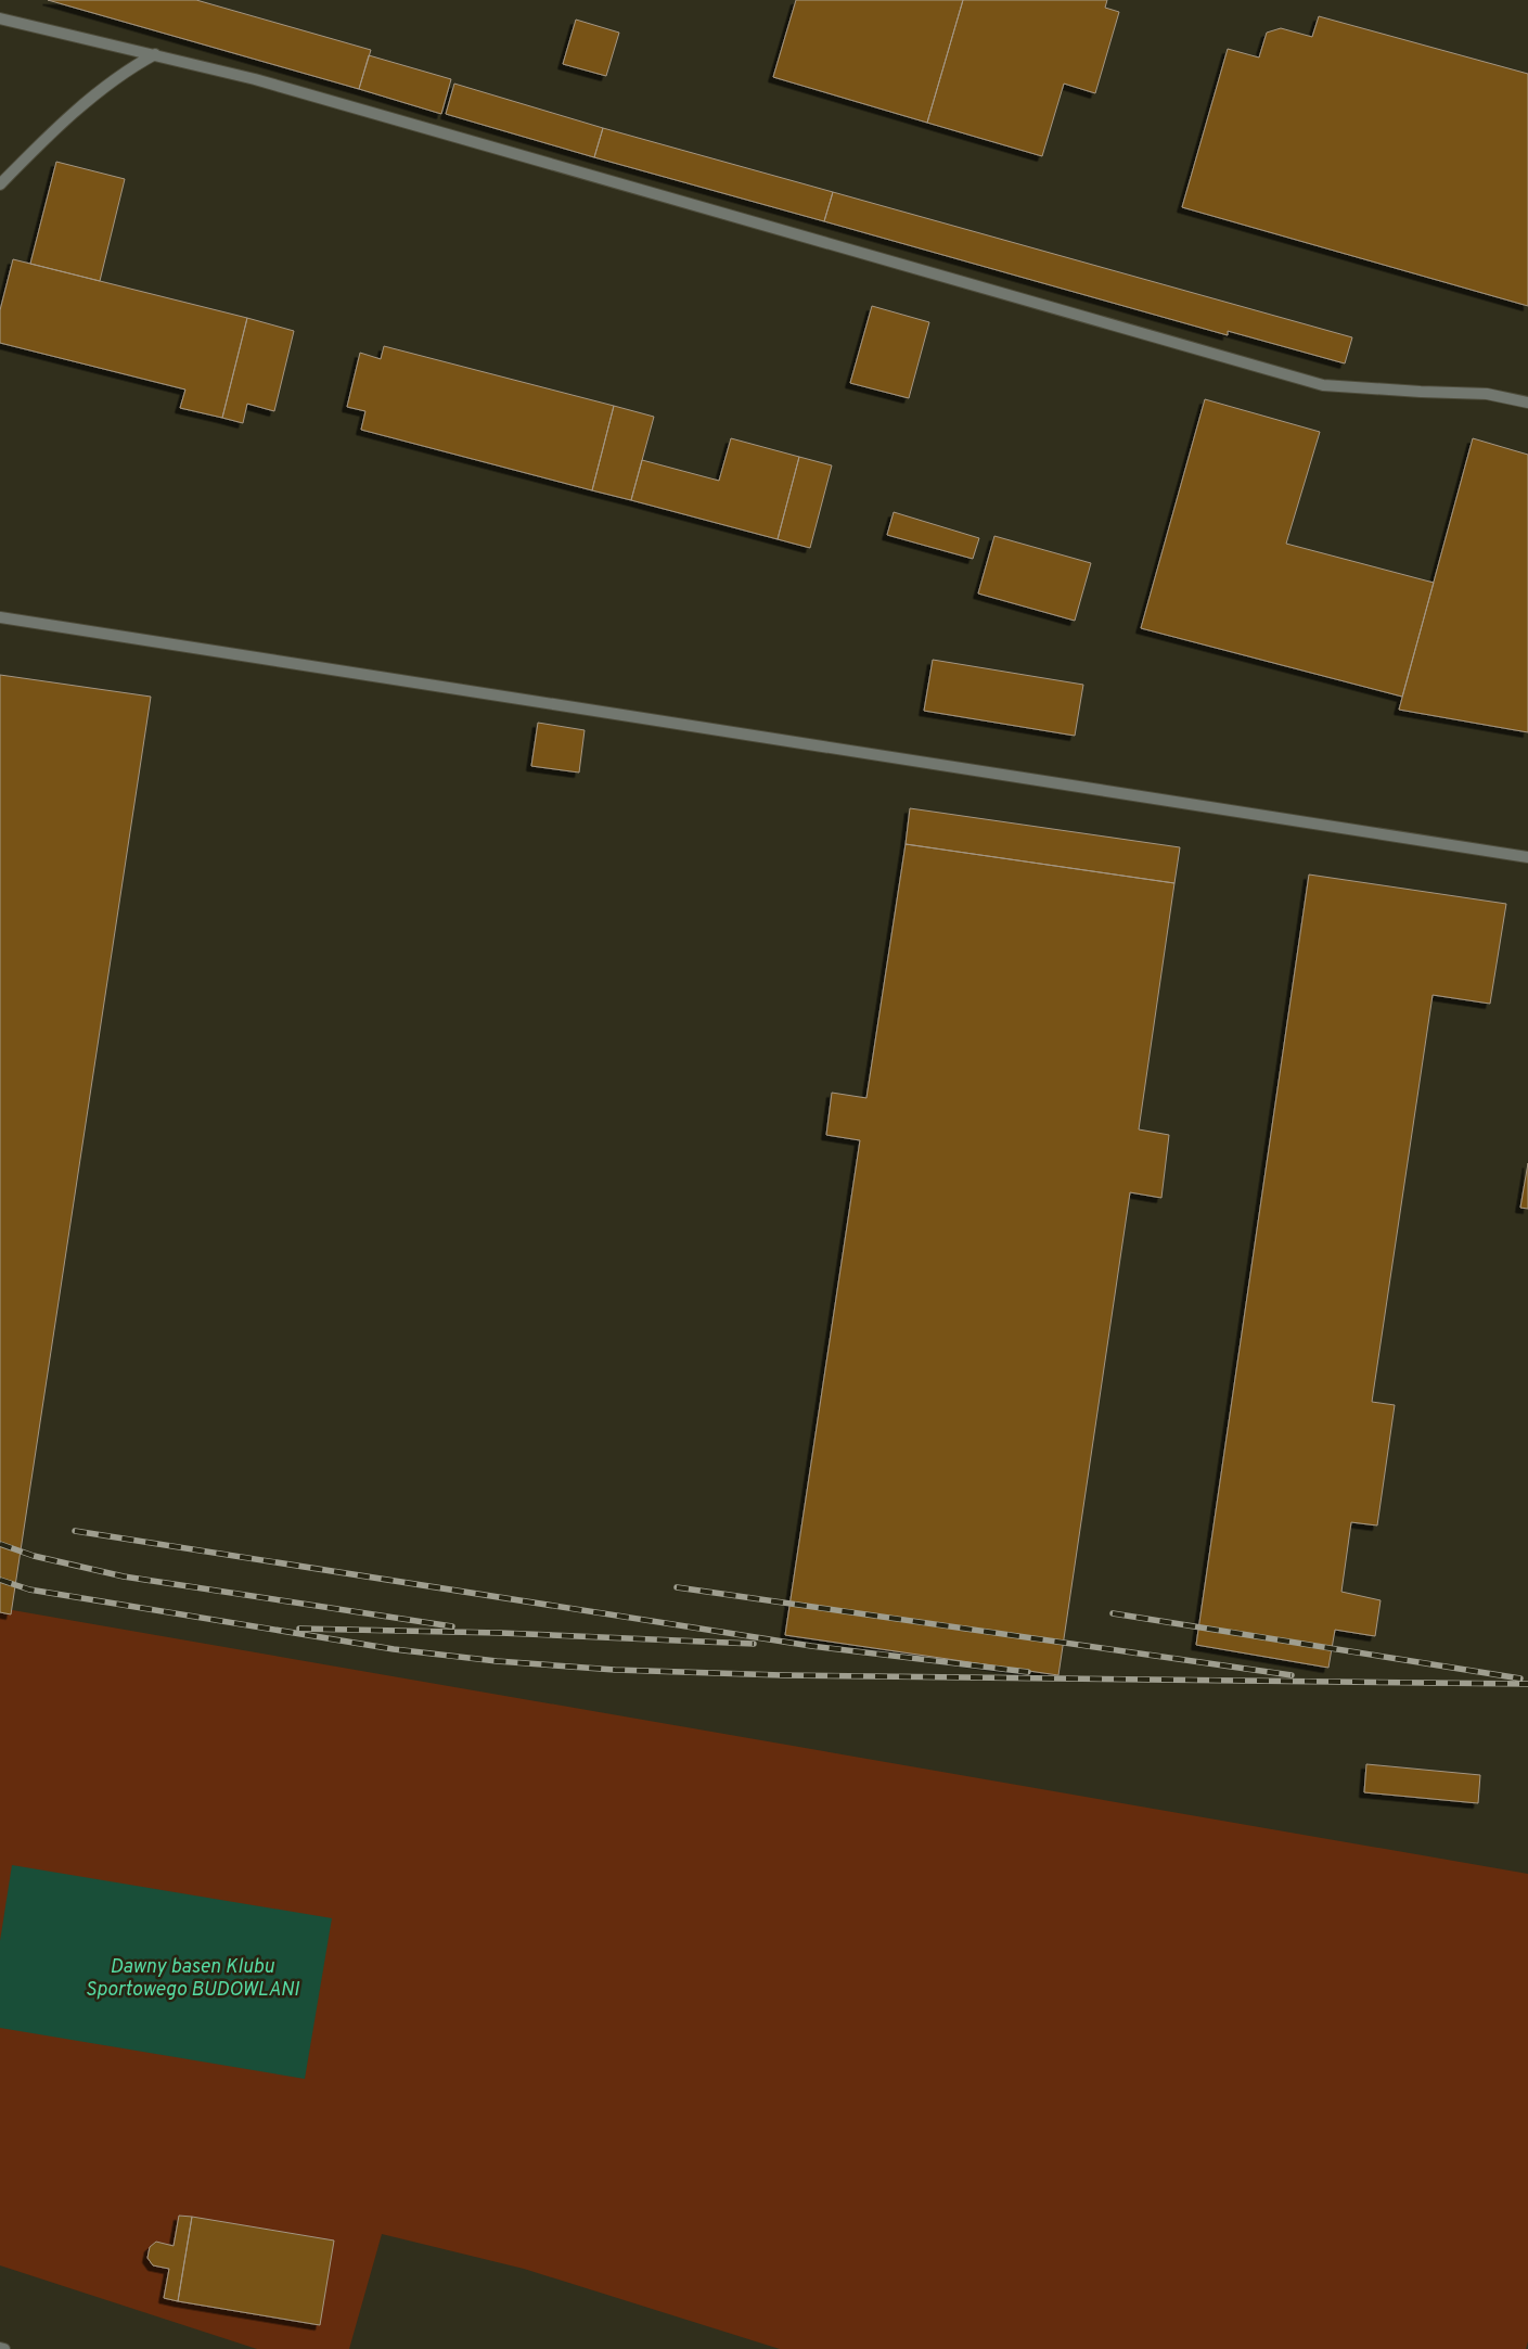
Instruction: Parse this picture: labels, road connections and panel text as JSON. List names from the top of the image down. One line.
{"water":["Dawny basen Klubu Sportowego BUDOWLANI"]}
